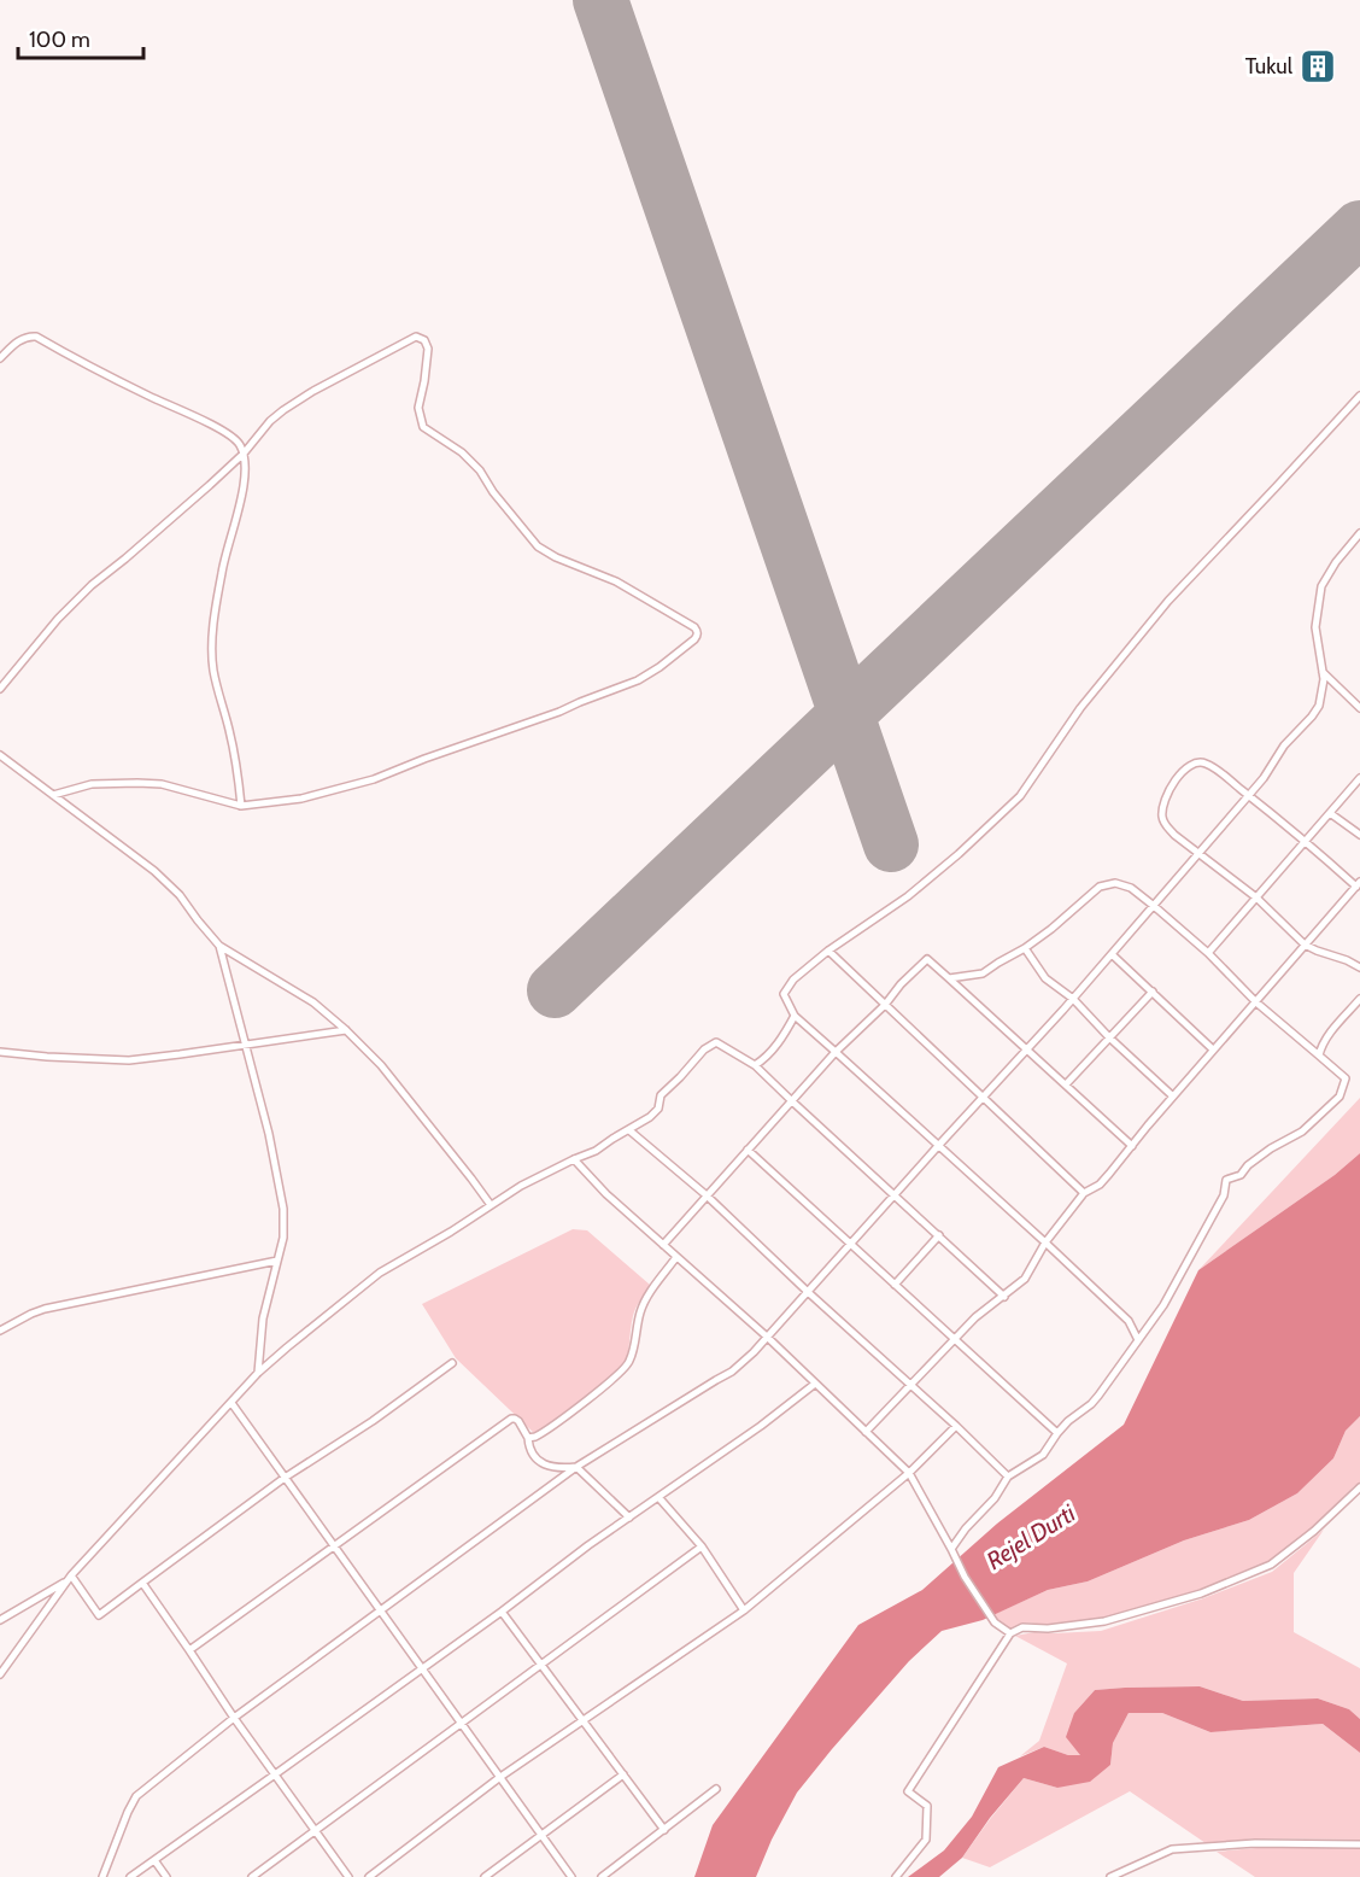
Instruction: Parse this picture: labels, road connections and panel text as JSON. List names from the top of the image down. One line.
{"water":["Rejel Durti"],"places":{"building":["Tukul"]},"scale_bar":"100 m"}
